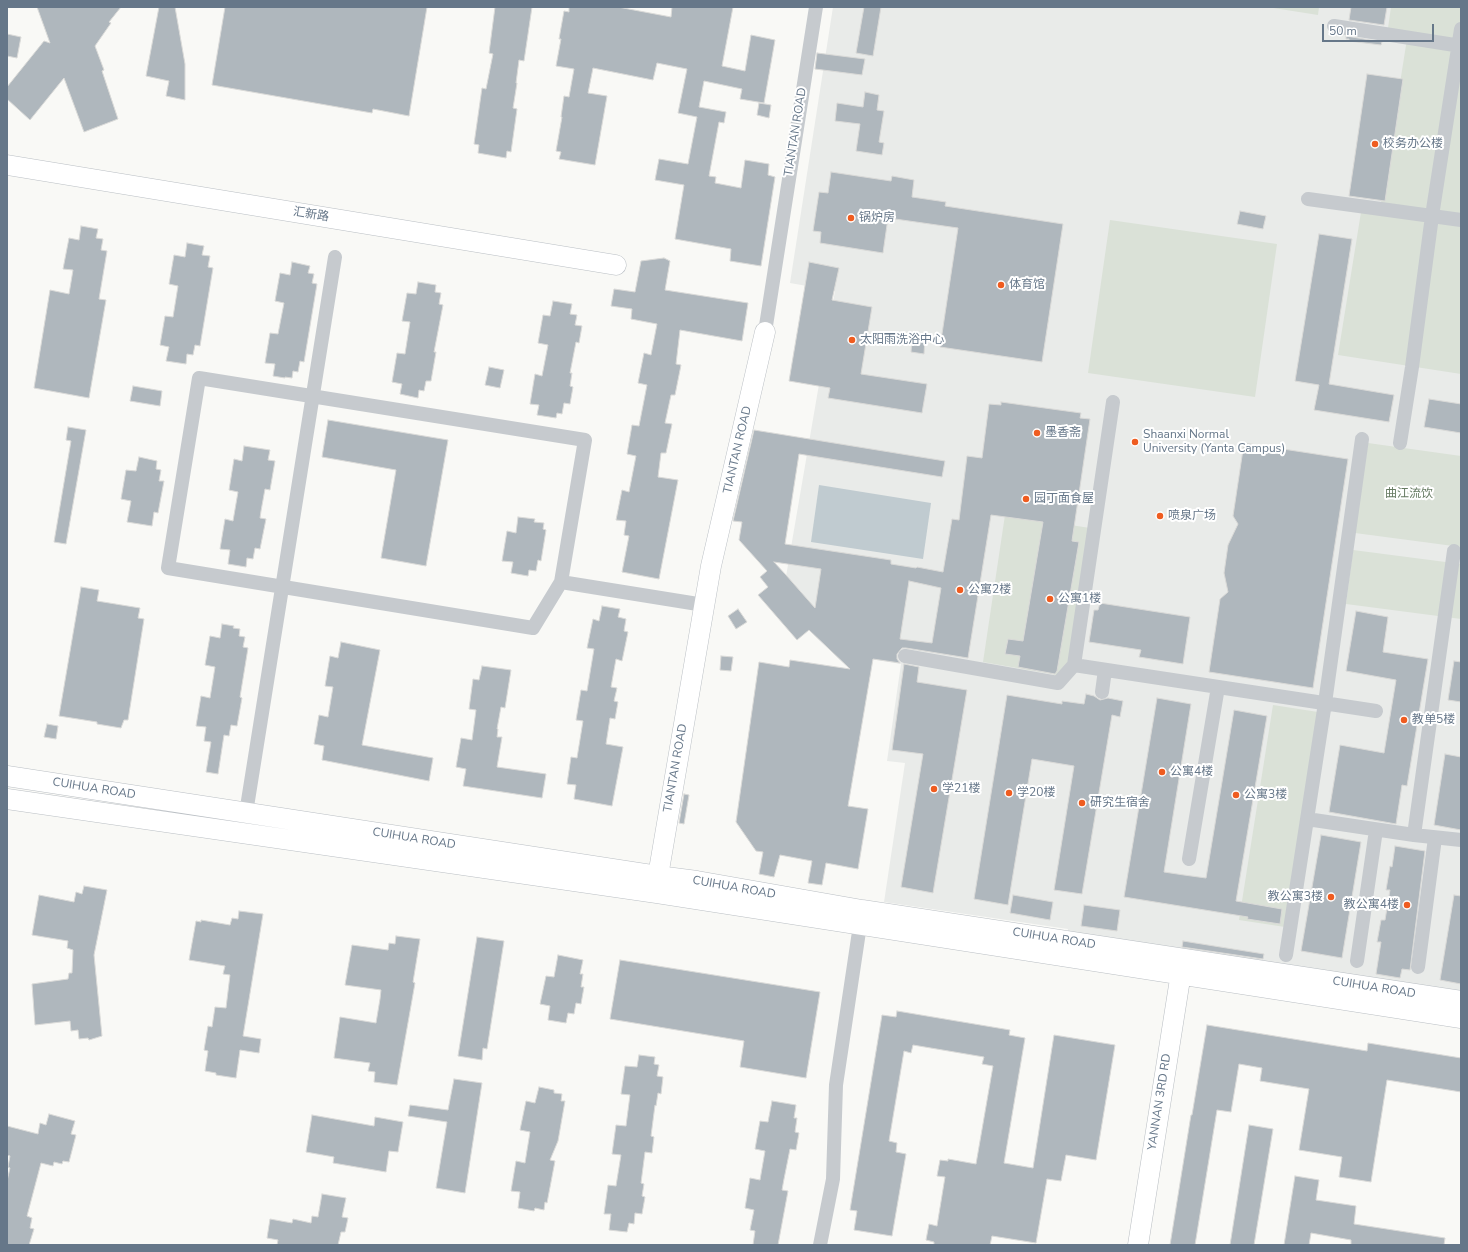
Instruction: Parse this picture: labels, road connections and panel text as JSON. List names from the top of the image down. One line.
{"streets":{"main road":["TIANTAN ROAD","汇新路","CUIHUA ROAD","YANNAN 3RD RD"]},"crossings":[["TIANTAN ROAD","CUIHUA ROAD"],["CUIHUA ROAD","YANNAN 3RD RD"]],"parks":["曲江流饮"],"places":["校务办公楼","锅炉房","体育馆","太阳雨洗浴中心","墨香斋","Shaanxi Normal University (Yanta Campus)","园丁面食屋","喷泉广场","公寓2楼","公寓1楼","教单5楼","公寓4楼","学21楼","学20楼","公寓3楼","研究生宿舍","教公寓3楼","教公寓4楼"],"scale_bar":"50 m"}
